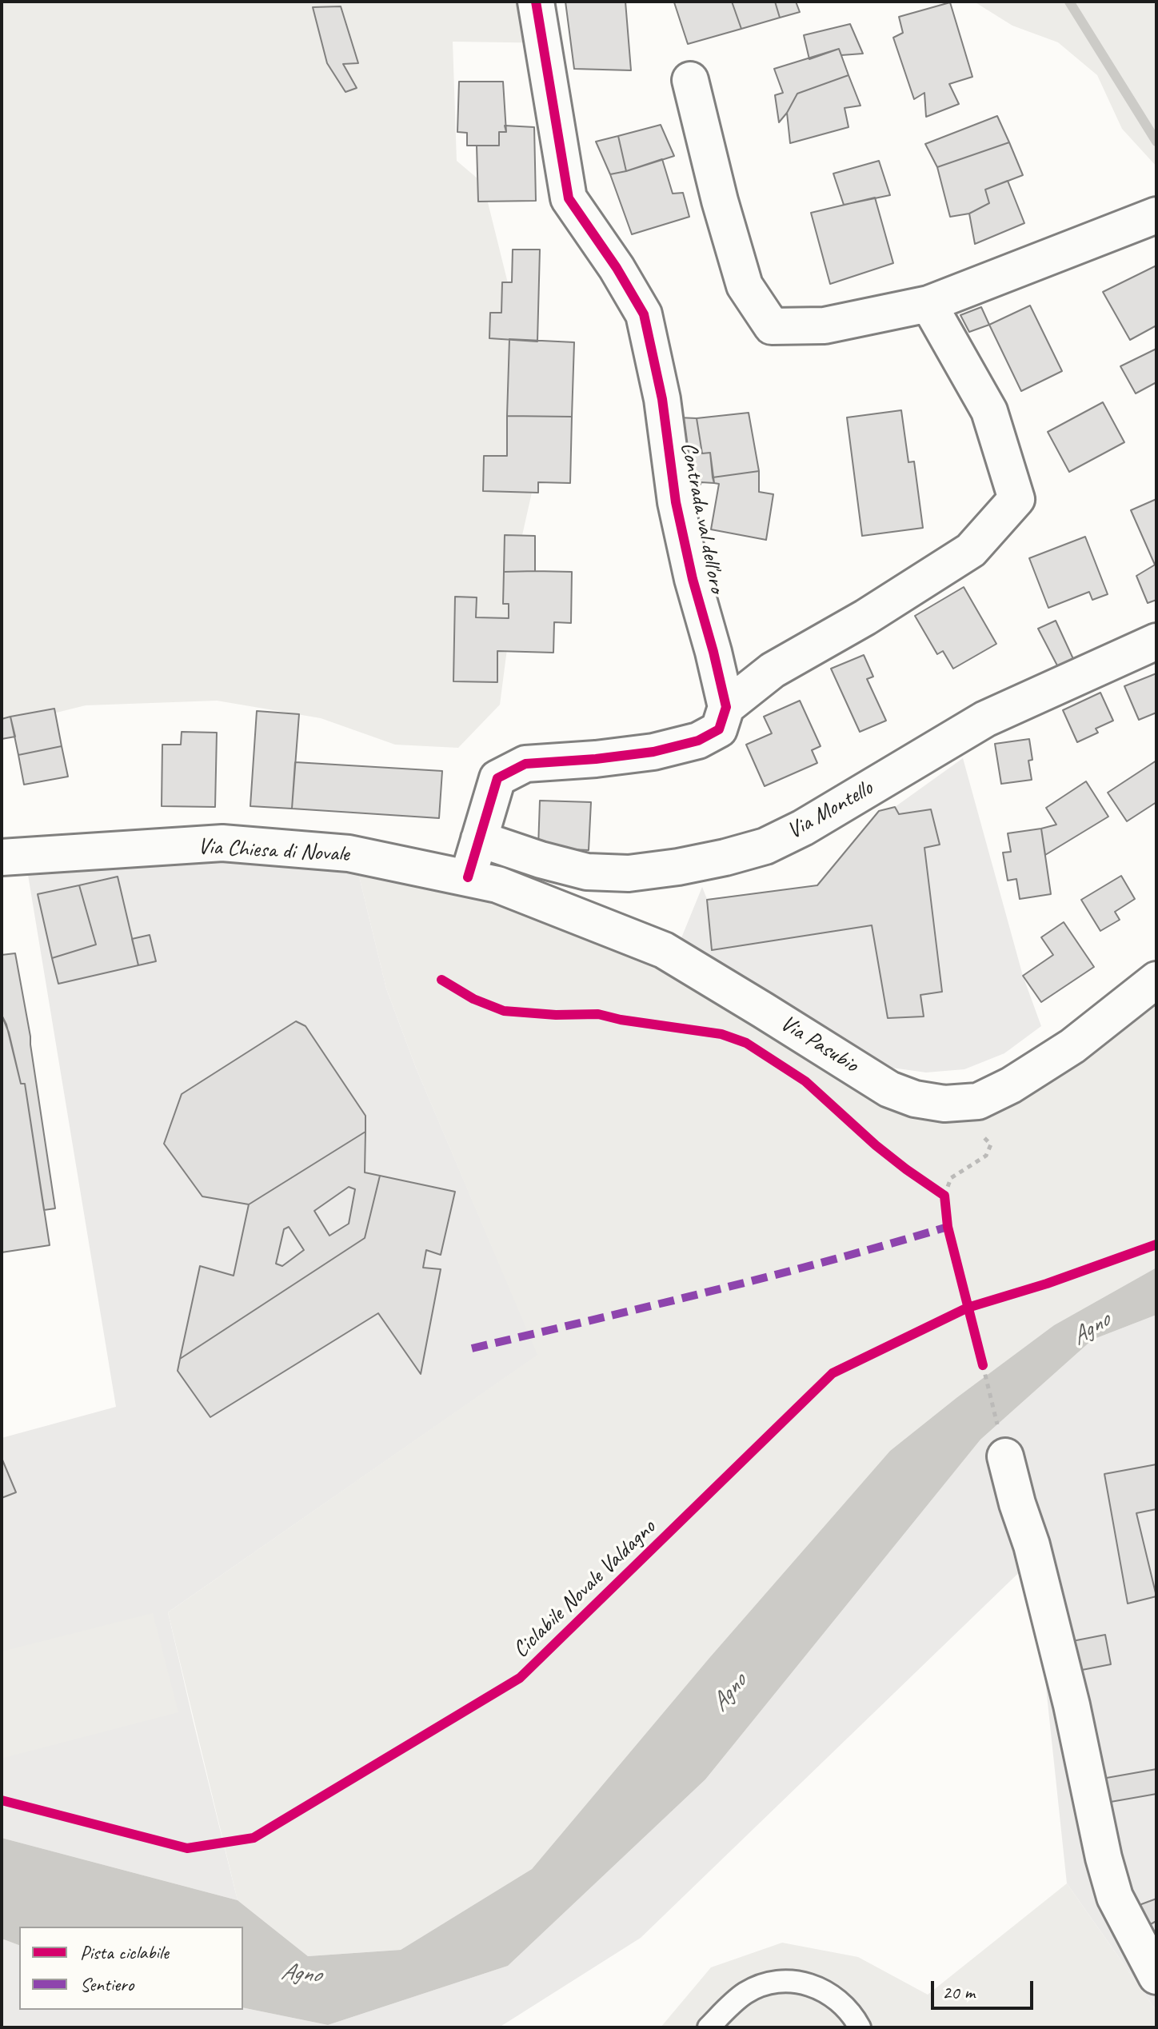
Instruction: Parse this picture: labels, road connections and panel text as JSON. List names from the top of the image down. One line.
{"streets":{"street":["Contrada val dell'oro","Via Montello","Via Chiesa di Novale","Via Pasubio"],"cycle path":["Ciclabile Novale Valdagno"]},"crossings":[["Via Chiesa di Novale","Via Pasubio"]],"water":["Agno"],"legend":["Pista ciclabile","Sentiero"],"scale_bar":"20 m"}
